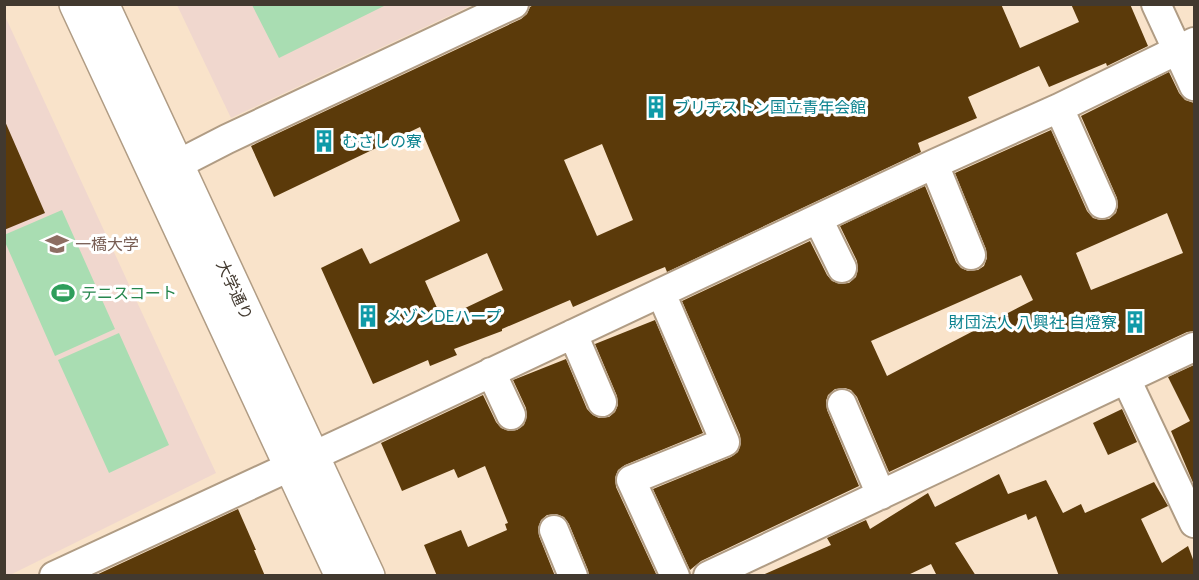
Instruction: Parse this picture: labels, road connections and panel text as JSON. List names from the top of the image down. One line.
{"streets":{"main road":["大学通り"]},"places":{"building":["ブリヂストン国立青年会館","むさしの寮","メゾンDEハープ","財団法人 八興社 自燈寮"],"school or university":["一橋大学"],"sports":["テニスコート"]}}
